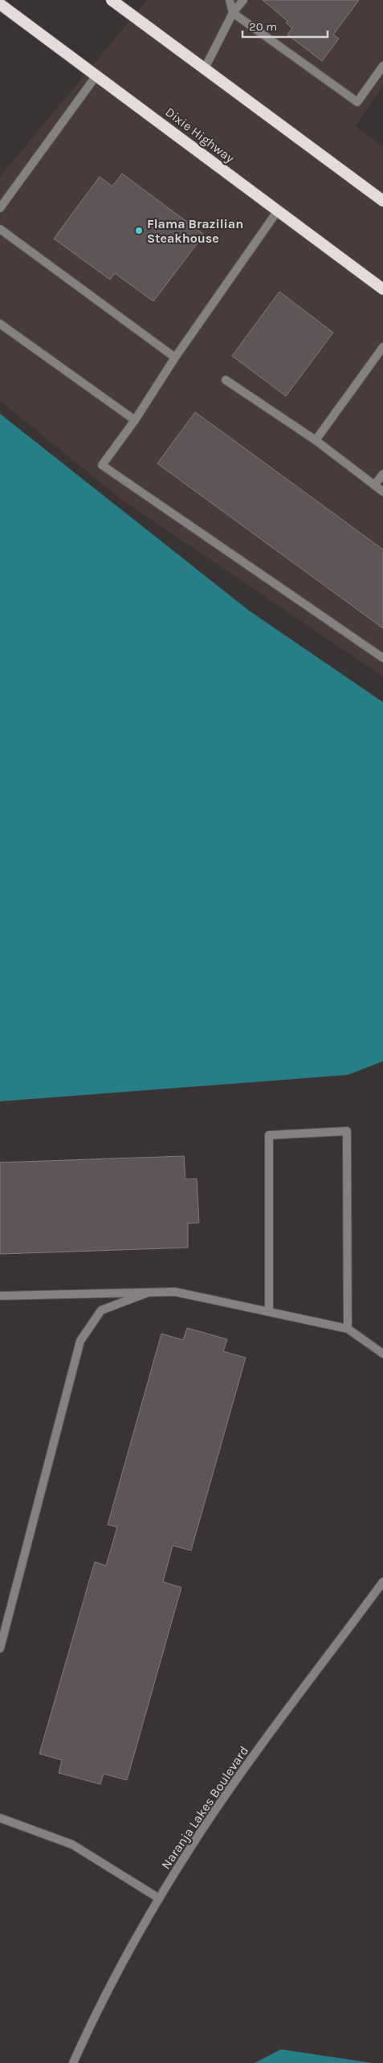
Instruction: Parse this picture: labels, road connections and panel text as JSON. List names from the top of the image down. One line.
{"streets":{"highway":["Dixie Highway"],"street":["Naranja Lakes Boulevard"]},"places":["Flama Brazilian Steakhouse"],"scale_bar":"20 m"}
